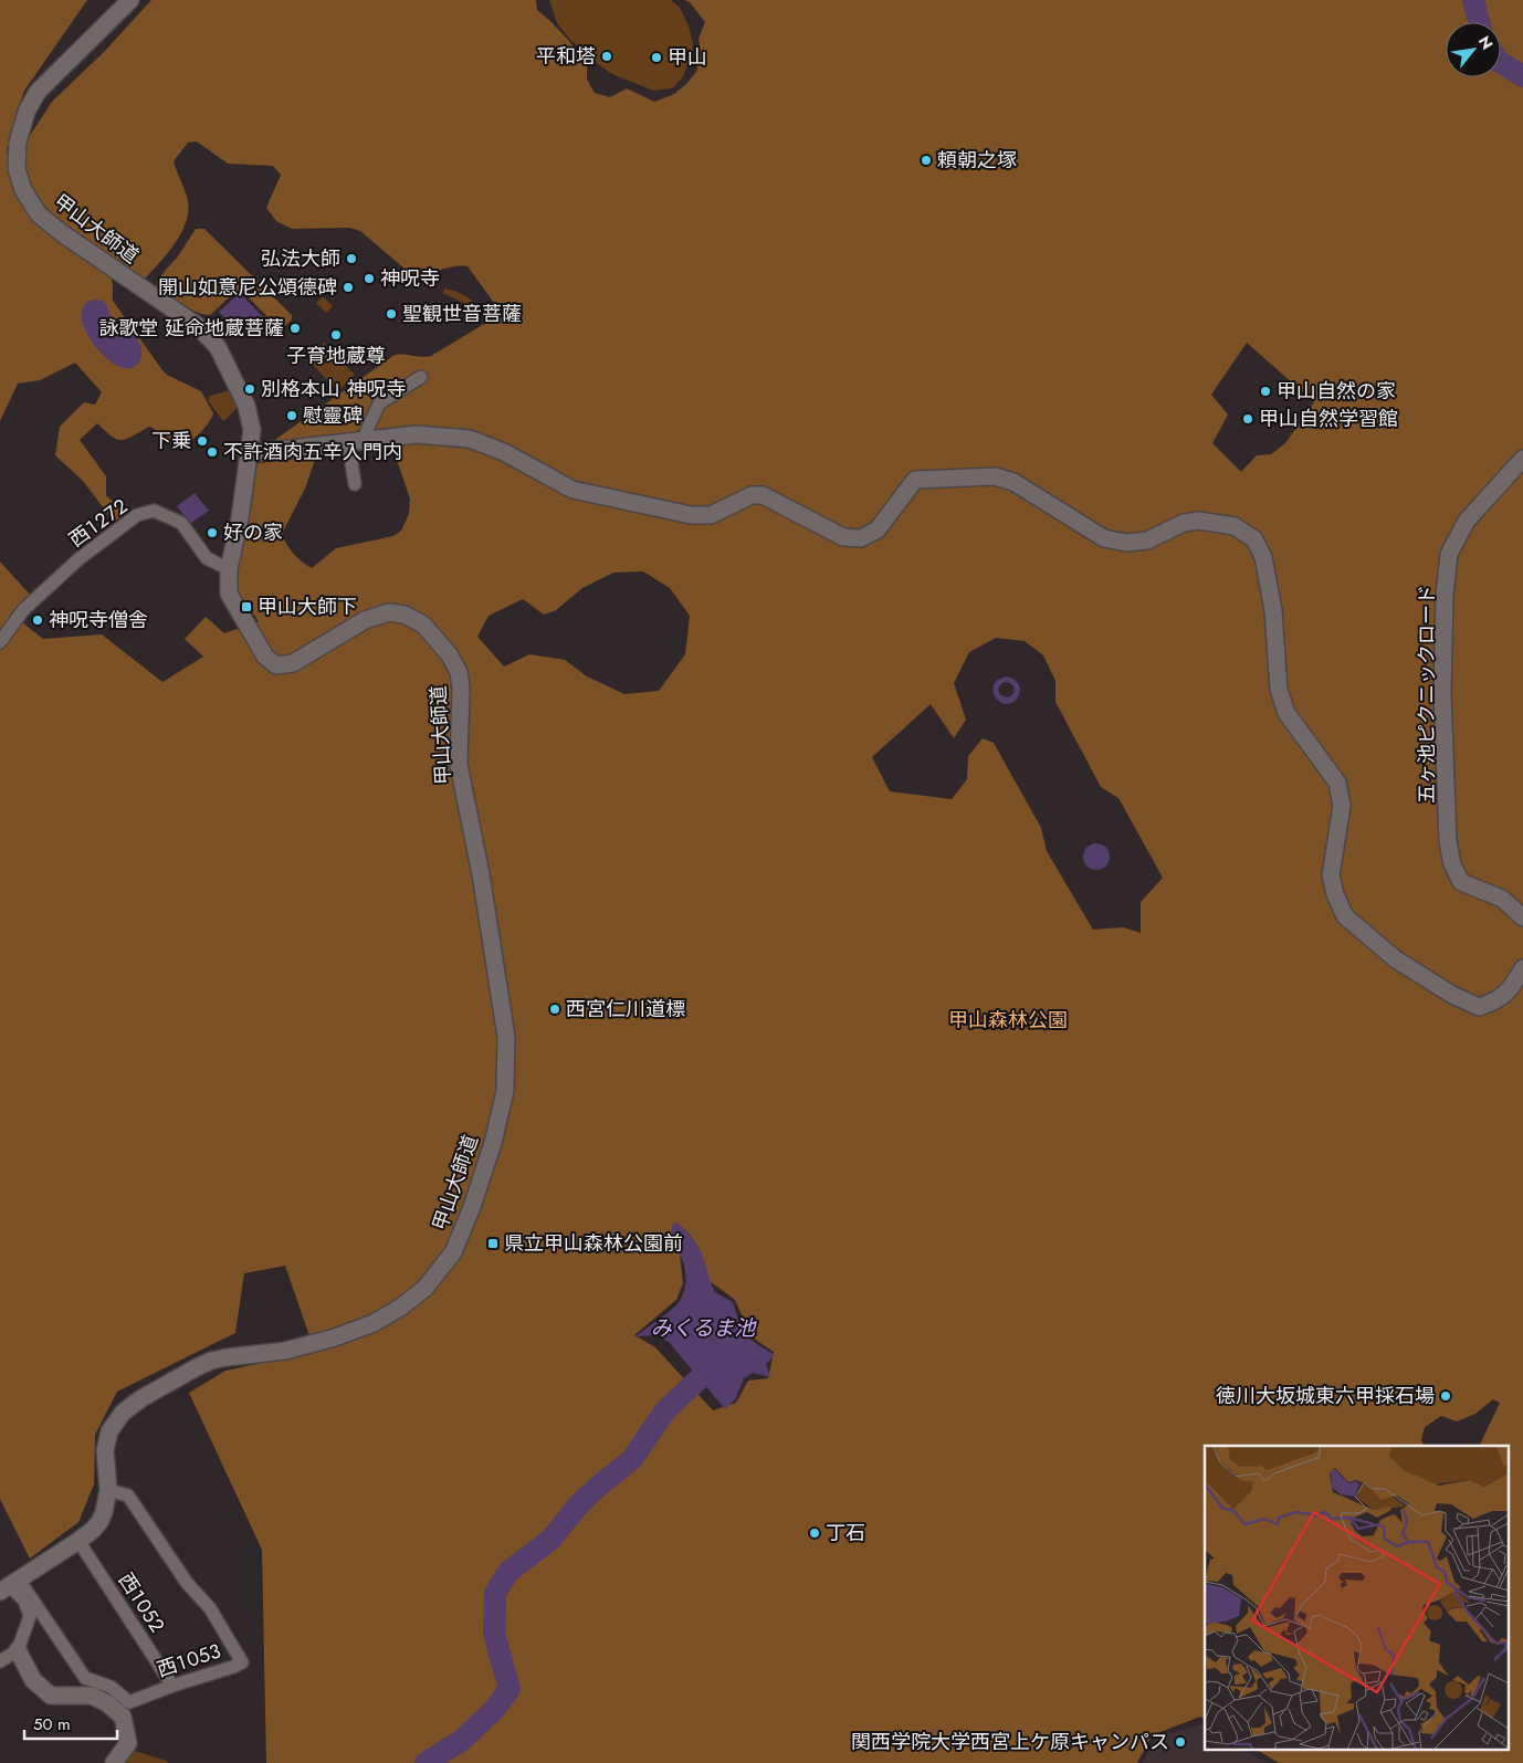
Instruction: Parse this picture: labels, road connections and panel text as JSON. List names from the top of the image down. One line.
{"streets":{"street":["甲山大師道","西１２７２","五ヶ池ピクニックロード","西１０５２","西１０５３"]},"crossings":[["甲山大師道","西１２７２"],["甲山大師道","西１０５２"],["甲山大師道","西１０５３"],["西１０５２","西１０５３"]],"water":["みくるま池"],"parks":["甲山森林公園"],"places":{"other":["平和塔","甲山","頼朝之塚","弘法大師","神呪寺","開山如意尼公頌德碑","聖観世音菩薩","詠歌堂 延命地蔵菩薩","子育地蔵尊","別格本山 神呪寺","甲山自然の家","慰靈碑","甲山自然学習館","下乗","不許酒肉五辛入門内","好の家","神呪寺僧舎","西宮仁川道標","徳川大坂城東六甲採石場","丁石","関西学院大学西宮上ケ原キャンパス"],"transit":["甲山大師下","県立甲山森林公園前"]},"scale_bar":"50 m","north":"top right"}
